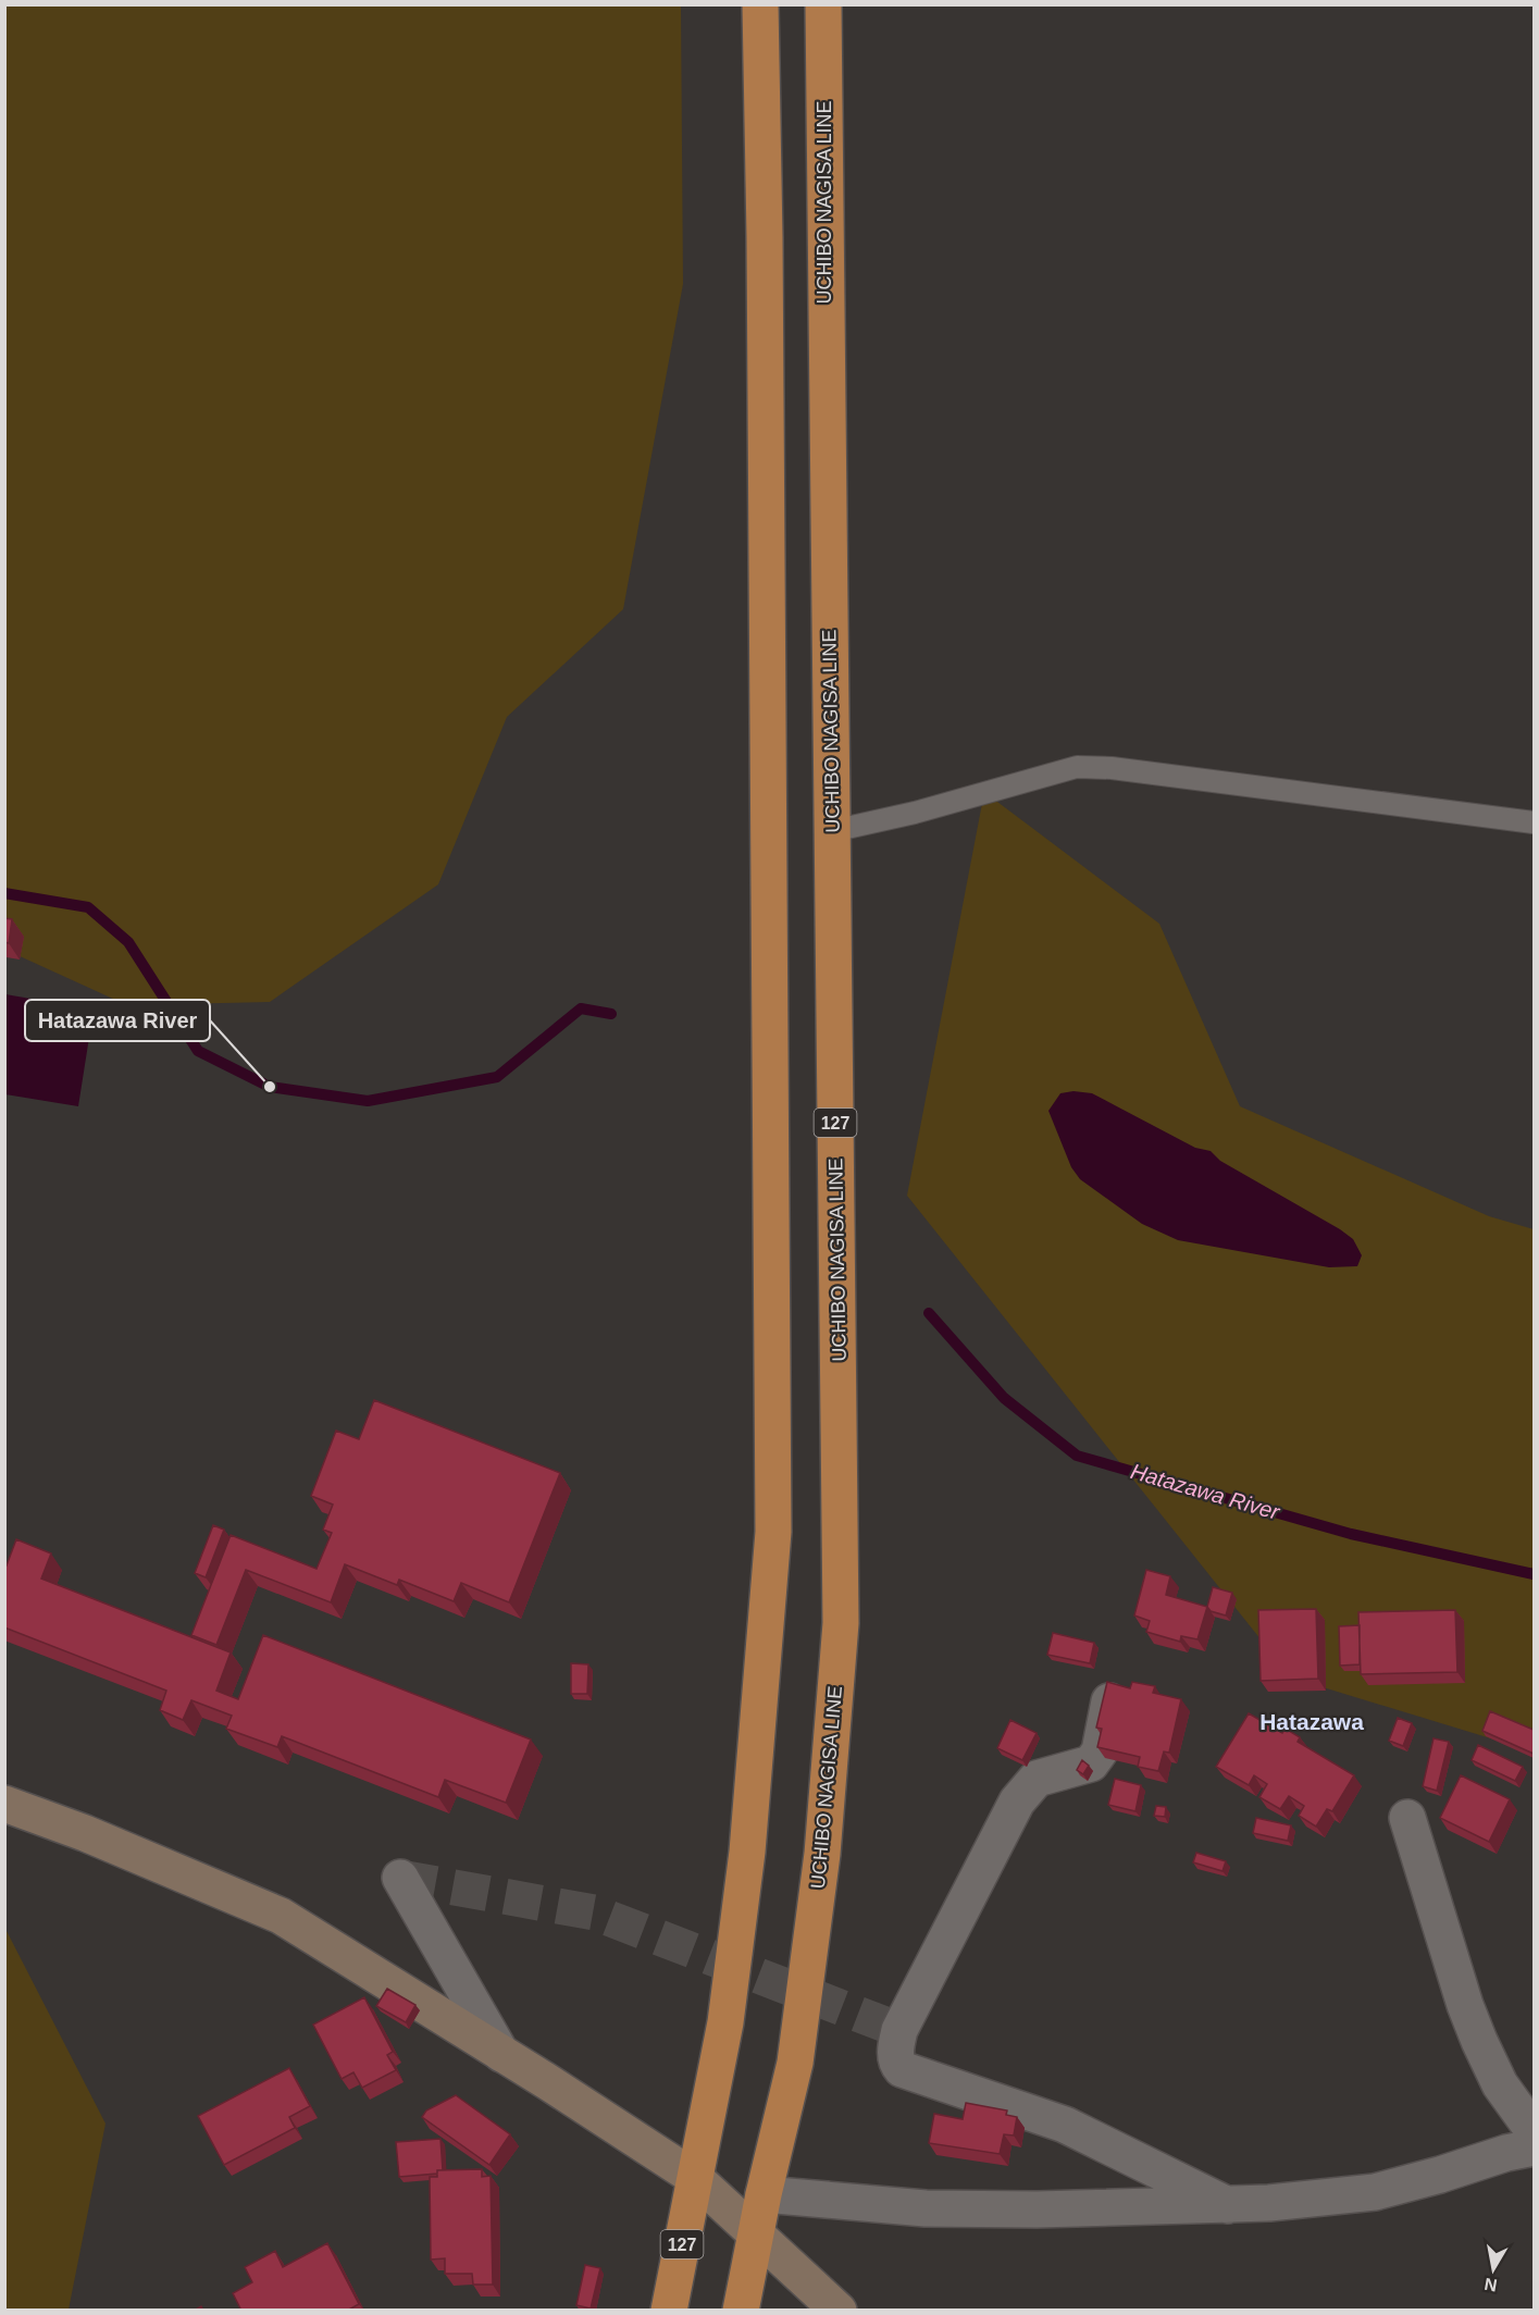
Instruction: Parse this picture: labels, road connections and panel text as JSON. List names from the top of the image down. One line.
{"streets":{"highway":["UCHIBO NAGISA LINE","127"]},"districts":["Hatazawa"],"water":["Hatazawa River"],"places":["Hatazawa River"],"north":"bottom"}
